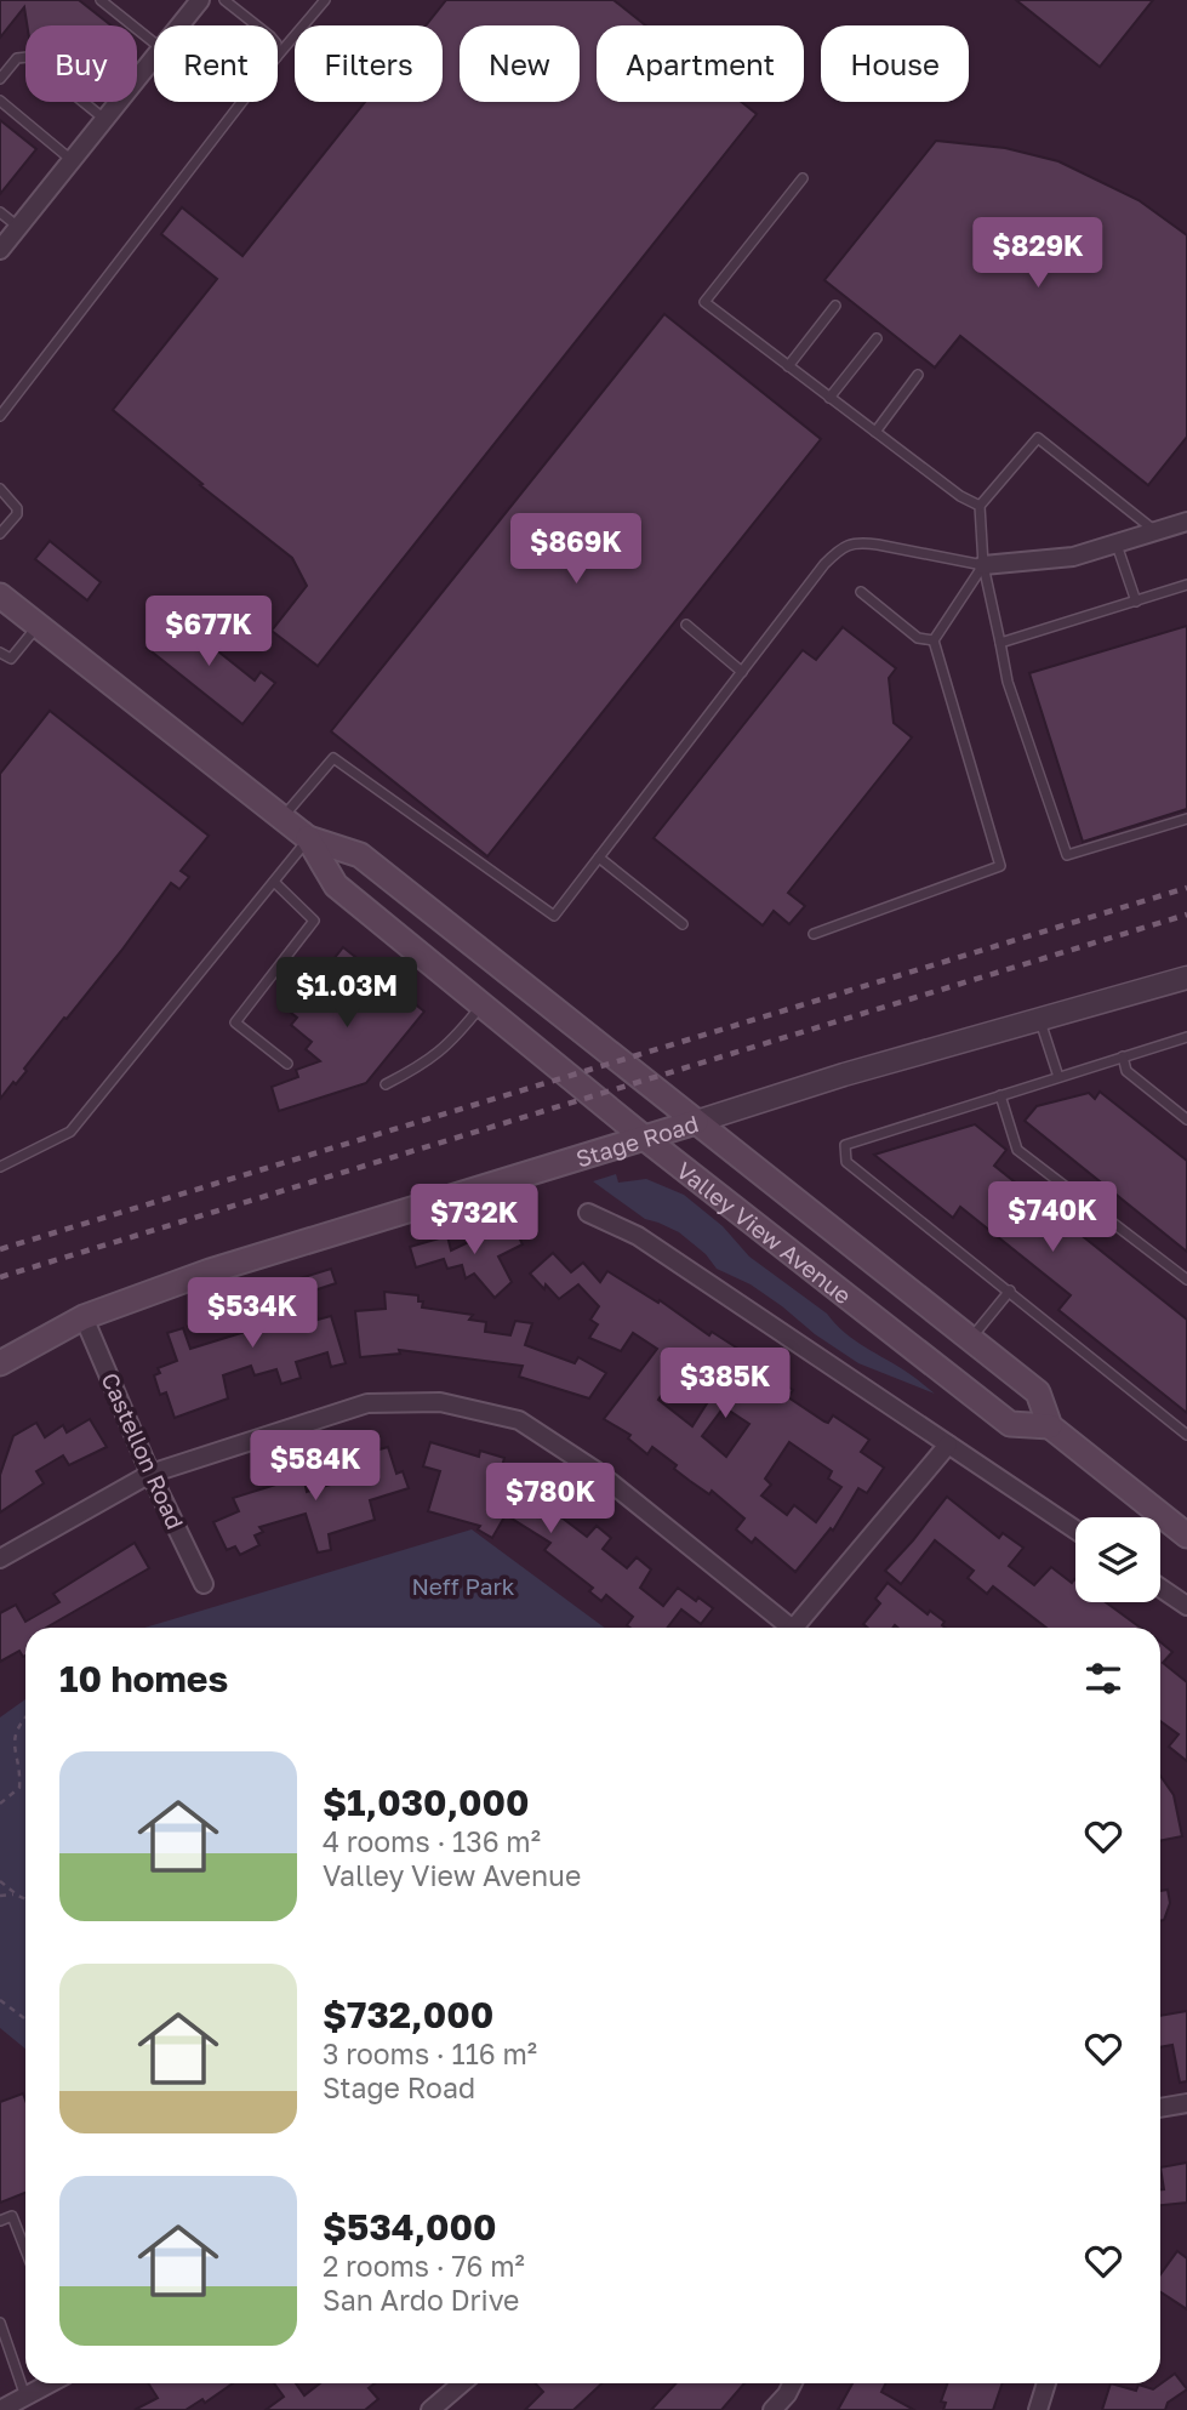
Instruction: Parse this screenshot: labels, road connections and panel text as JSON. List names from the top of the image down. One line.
{"streets":{"main road":["Stage Road","Valley View Avenue"],"street":["Castellon Road"]},"crossings":[["Stage Road","Valley View Avenue"],["Stage Road","Castellon Road"]],"parks":["Neff Park"],"page":{"chip":["Buy","Rent","Filters","New","Apartment","House"],"price":["$829K","$869K","$677K","$1.03M","$740K","$732K","$534K","$385K","$584K","$780K"],"heading":"10 homes","list":[{"name":"$1,030,000","note":"4 rooms · 136 m² · Valley View Avenue"},{"name":"$732,000","note":"3 rooms · 116 m² · Stage Road"},{"name":"$534,000","note":"2 rooms · 76 m² · San Ardo Drive"}]}}
